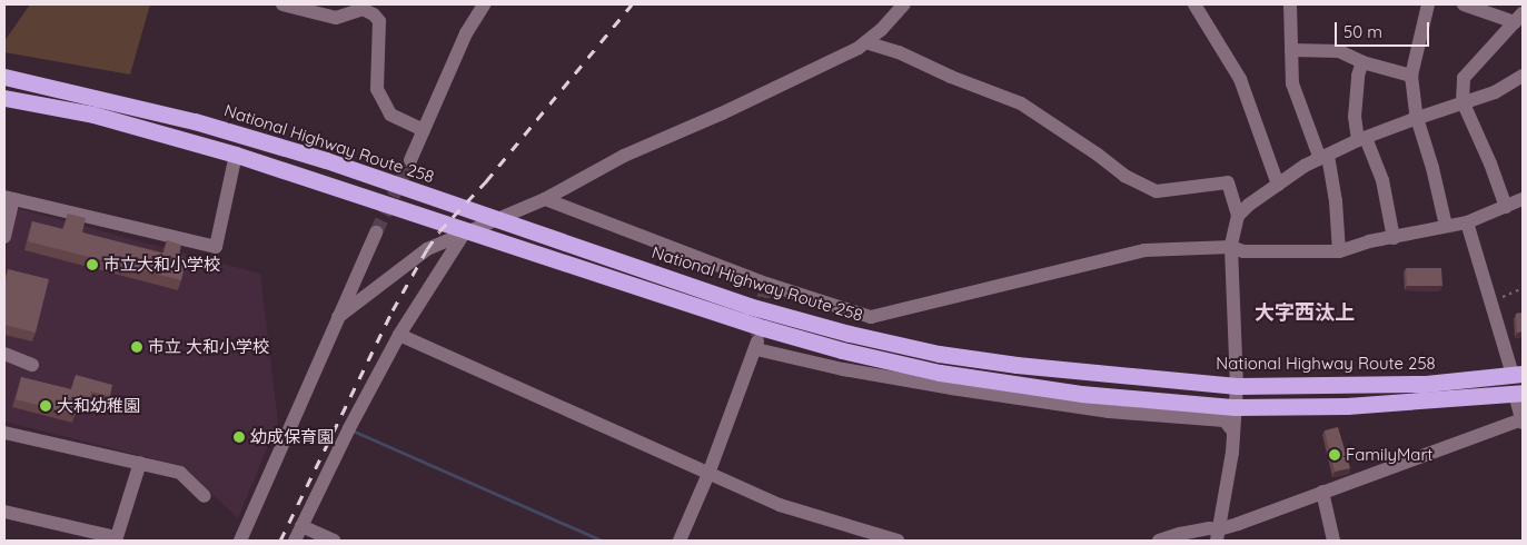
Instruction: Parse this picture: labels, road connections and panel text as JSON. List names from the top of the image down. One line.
{"streets":{"highway":["National Highway Route 258"]},"districts":["大字西汰上"],"places":["市立大和小学校","市立 大和小学校","大和幼稚園","幼成保育園","FamilyMart"],"scale_bar":"50 m"}
